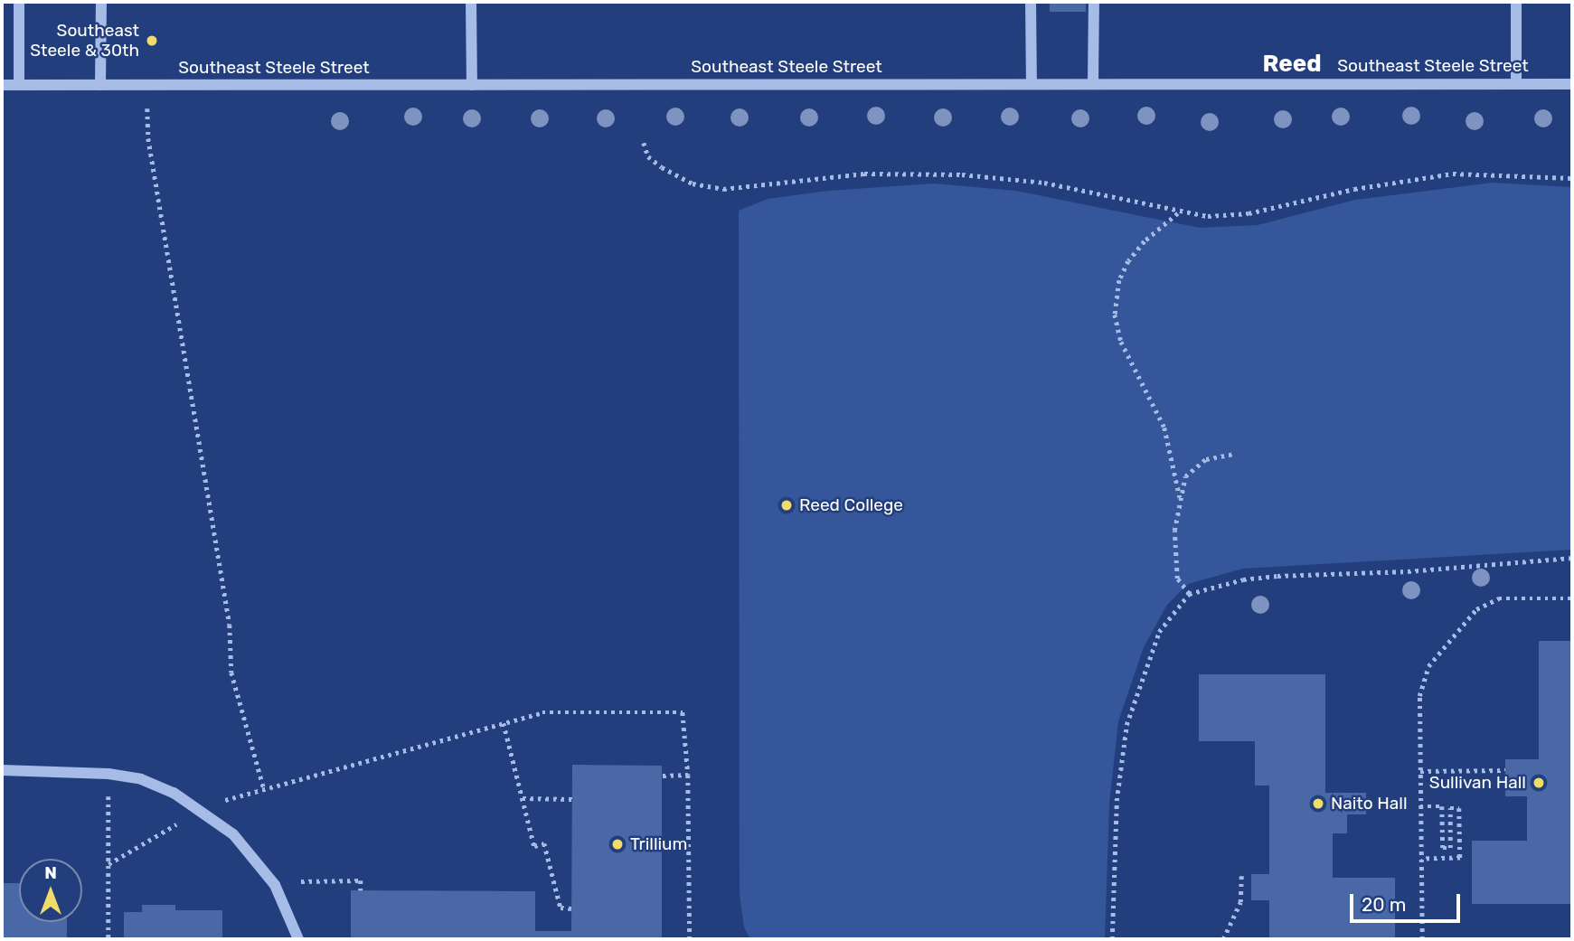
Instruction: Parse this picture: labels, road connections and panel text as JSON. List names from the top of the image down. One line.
{"streets":{"street":["Southeast Steele Street"]},"districts":["Reed"],"places":["Southeast Steele & 30th","Reed College","Sullivan Hall","Naito Hall","Trillium"],"scale_bar":"20 m","north":"top"}
